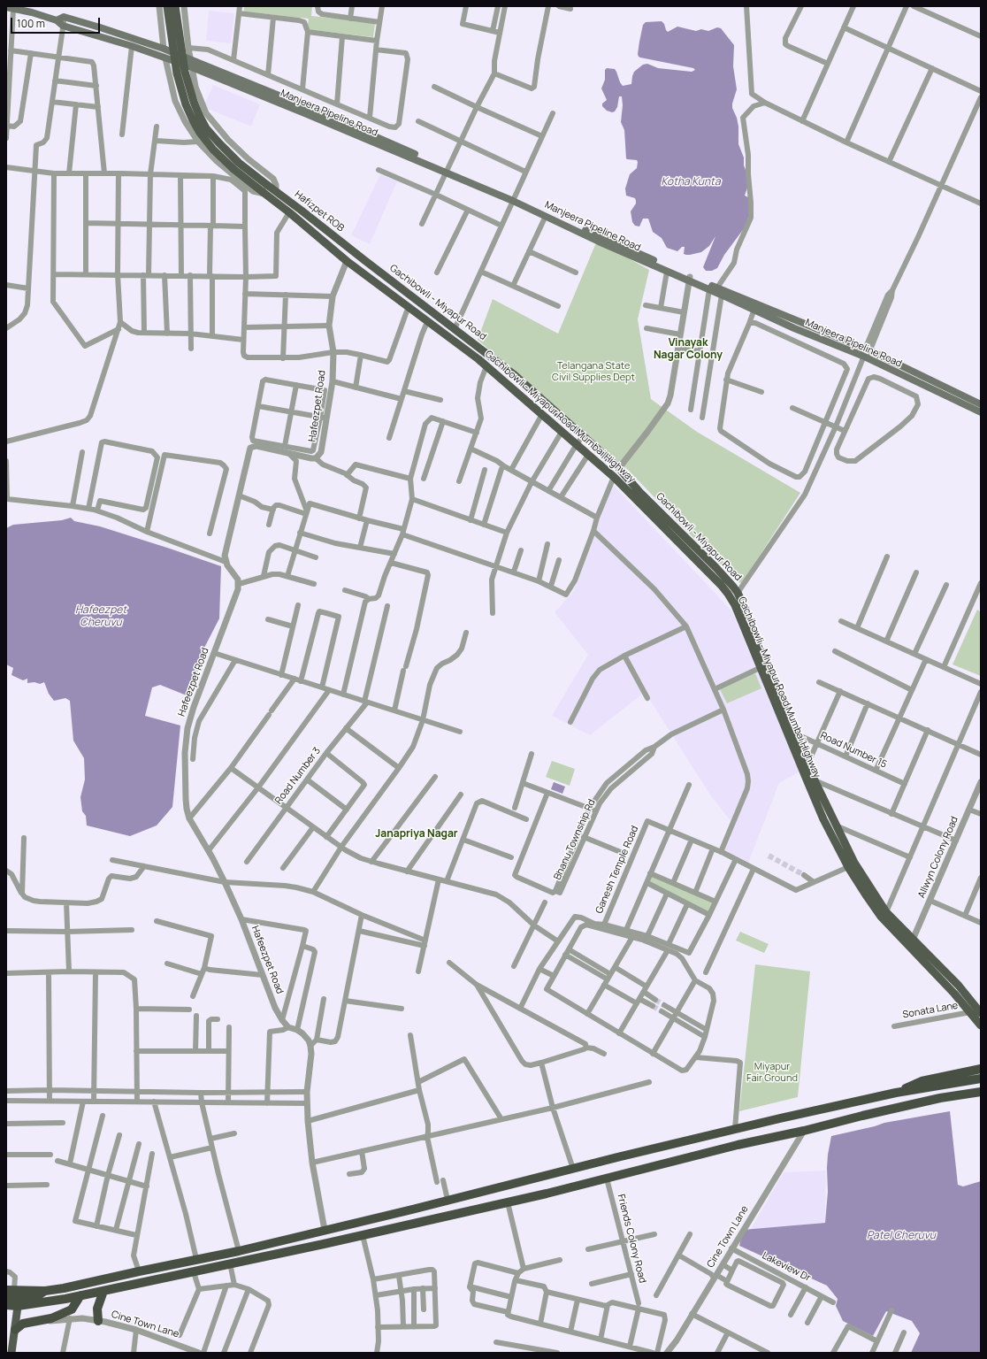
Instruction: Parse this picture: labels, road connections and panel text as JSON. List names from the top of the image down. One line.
{"streets":{"main road":["Manjeera Pipeline Road","Hafizpet ROB","Gachibowli - Miyapur Road","Gachibowli - Miyapur Road Mumbai Highway"],"street":["Hafeezpet Road","Road Number 15","Road Number 3","Bhanu Township Rd","Allwyn Colony Road","Ganesh Temple Road","Sonata Lane","Cine Town Lane","Friends Colony Road","Lakeview Dr"]},"crossings":[["Hafizpet ROB","Gachibowli - Miyapur Road"],["Hafizpet ROB","Gachibowli - Miyapur Road Mumbai Highway"],["Gachibowli - Miyapur Road","Gachibowli - Miyapur Road Mumbai Highway"],["Gachibowli - Miyapur Road","Road Number 15"],["Gachibowli - Miyapur Road","Allwyn Colony Road"],["Hafeezpet Road","Gachibowli - Miyapur Road Mumbai Highway"],["Gachibowli - Miyapur Road Mumbai Highway","Sonata Lane"],["Cine Town Lane","Lakeview Dr"]],"districts":["Vinayak Nagar Colony","Janapriya Nagar"],"water":["Kotha Kunta","Hafeezpet Cheruvu","Patel Cheruvu"],"parks":["Telangana State Civil Supplies Dept","Miyapur Fair Ground"],"scale_bar":"100 m"}
